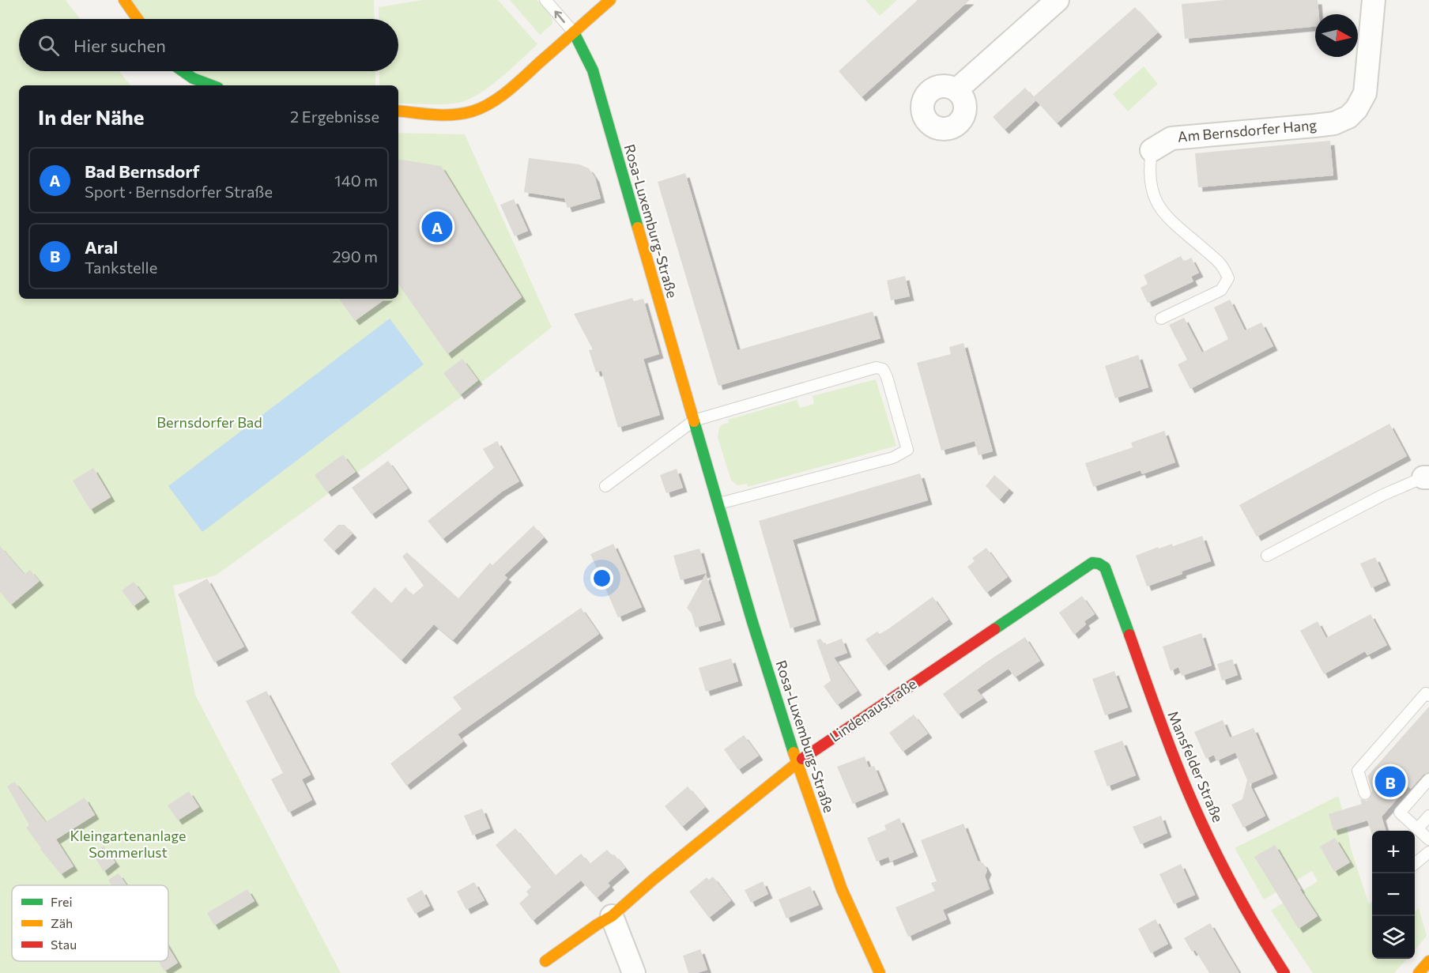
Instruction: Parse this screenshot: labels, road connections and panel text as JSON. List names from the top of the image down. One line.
{"streets":{"street":["Am Bernsdorfer Hang","Rosa-Luxemburg-Straße","Lindenaustraße","Mansfelder Straße"]},"crossings":[["Rosa-Luxemburg-Straße","Lindenaustraße"],["Lindenaustraße","Mansfelder Straße"]],"parks":["Bernsdorfer Bad","Kleingartenanlage Sommerlust"],"legend":["Frei","Zäh","Stau"],"north":"right","page":{"search":"Hier suchen","heading":["In der Nähe","2 Ergebnisse"],"list":[{"mark":"A","name":"Bad Bernsdorf","note":"Sport · Bernsdorfer Straße","value":"140 m"},{"mark":"B","name":"Aral","note":"Tankstelle","value":"290 m"}],"pins":["A","B"],"map_buttons":["+","−"]}}
